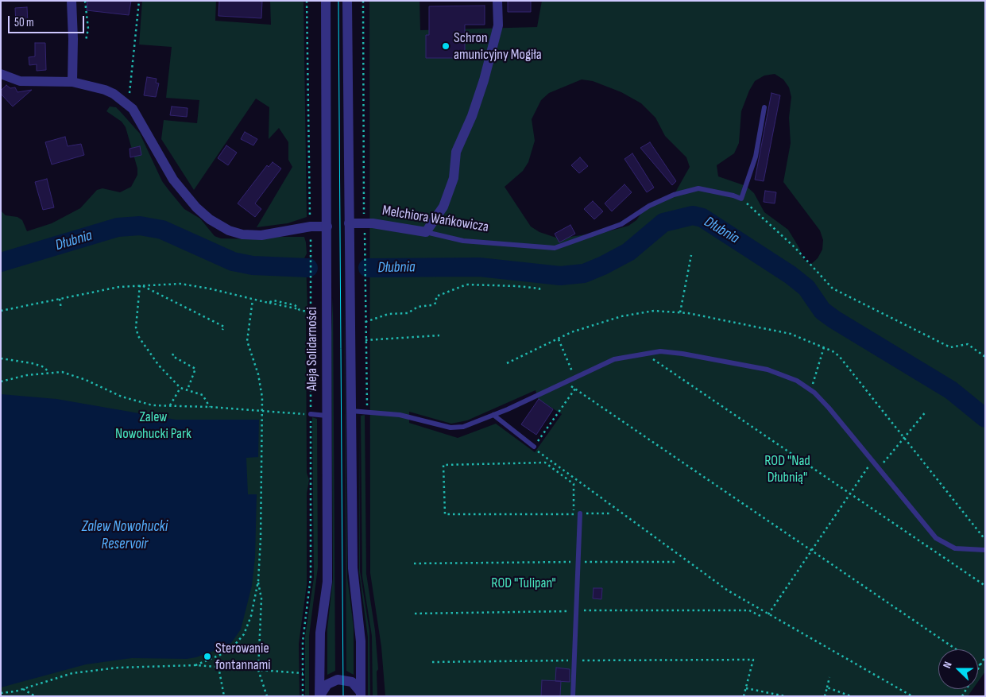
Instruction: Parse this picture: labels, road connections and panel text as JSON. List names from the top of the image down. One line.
{"streets":{"street":["Melchiora Wańkowicza","Aleja Solidarności"]},"water":["Dłubnia","Zalew Nowohucki Reservoir"],"parks":["Zalew Nowohucki Park","ROD \"Nad Dłubnią\"","ROD \"Tulipan\""],"places":["Schron amunicyjny Mogiła","Sterowanie fontannami"],"scale_bar":"50 m","north":"left"}
